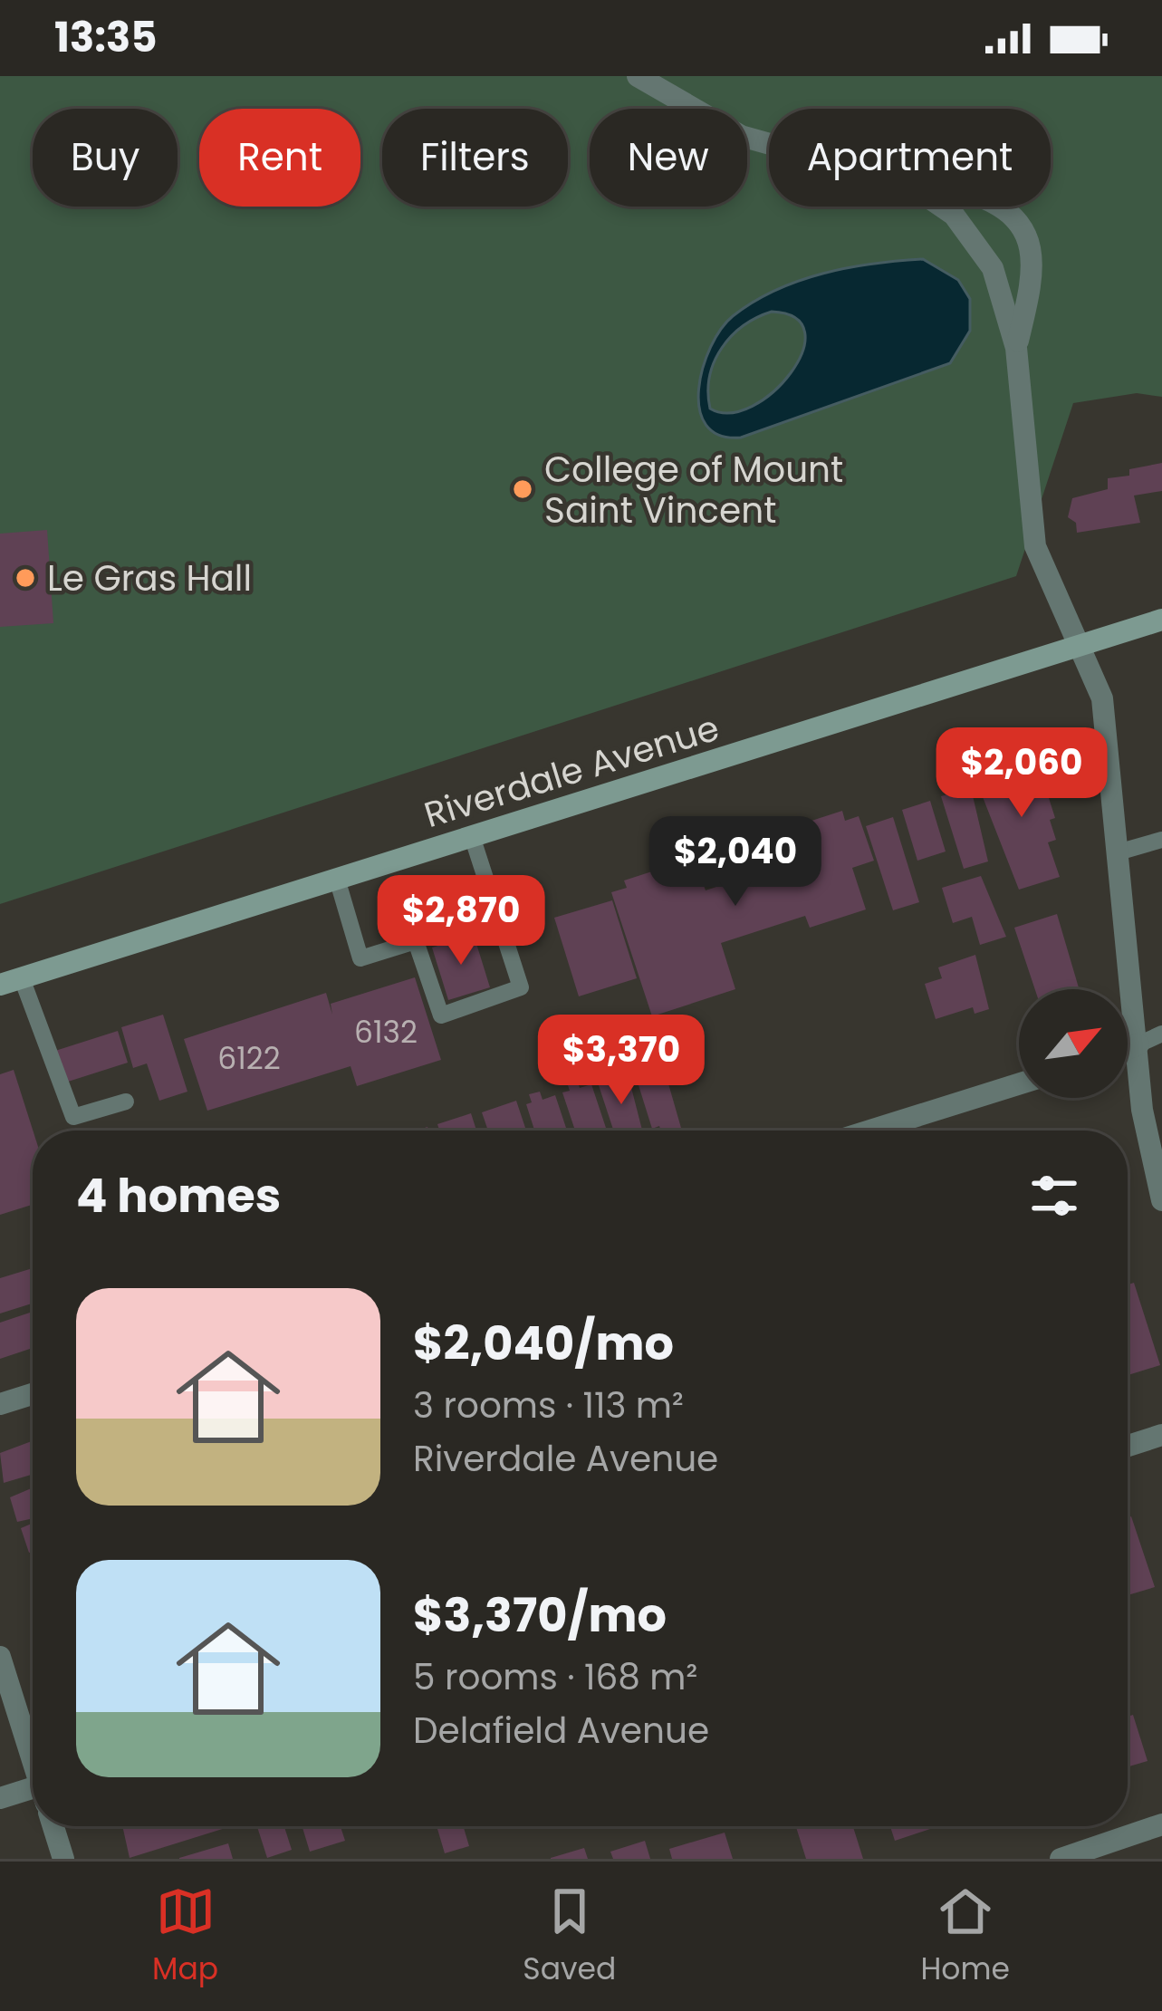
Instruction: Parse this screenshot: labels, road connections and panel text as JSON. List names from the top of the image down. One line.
{"streets":{"main road":["Riverdale Avenue"]},"places":["College of Mount Saint Vincent","Le Gras Hall"],"house_numbers":["6132","6122"],"north":"top right","page":{"status":"13:35","chip":["Buy","Rent","Filters","New","Apartment"],"price":["$2,060","$2,040","$2,870","$3,370"],"heading":"4 homes","list":[{"name":"$2,040/mo","note":"3 rooms · 113 m² · Riverdale Avenue"},{"name":"$3,370/mo","note":"5 rooms · 168 m² · Delafield Avenue"}],"tabs":["Map","Saved","Home"]}}
